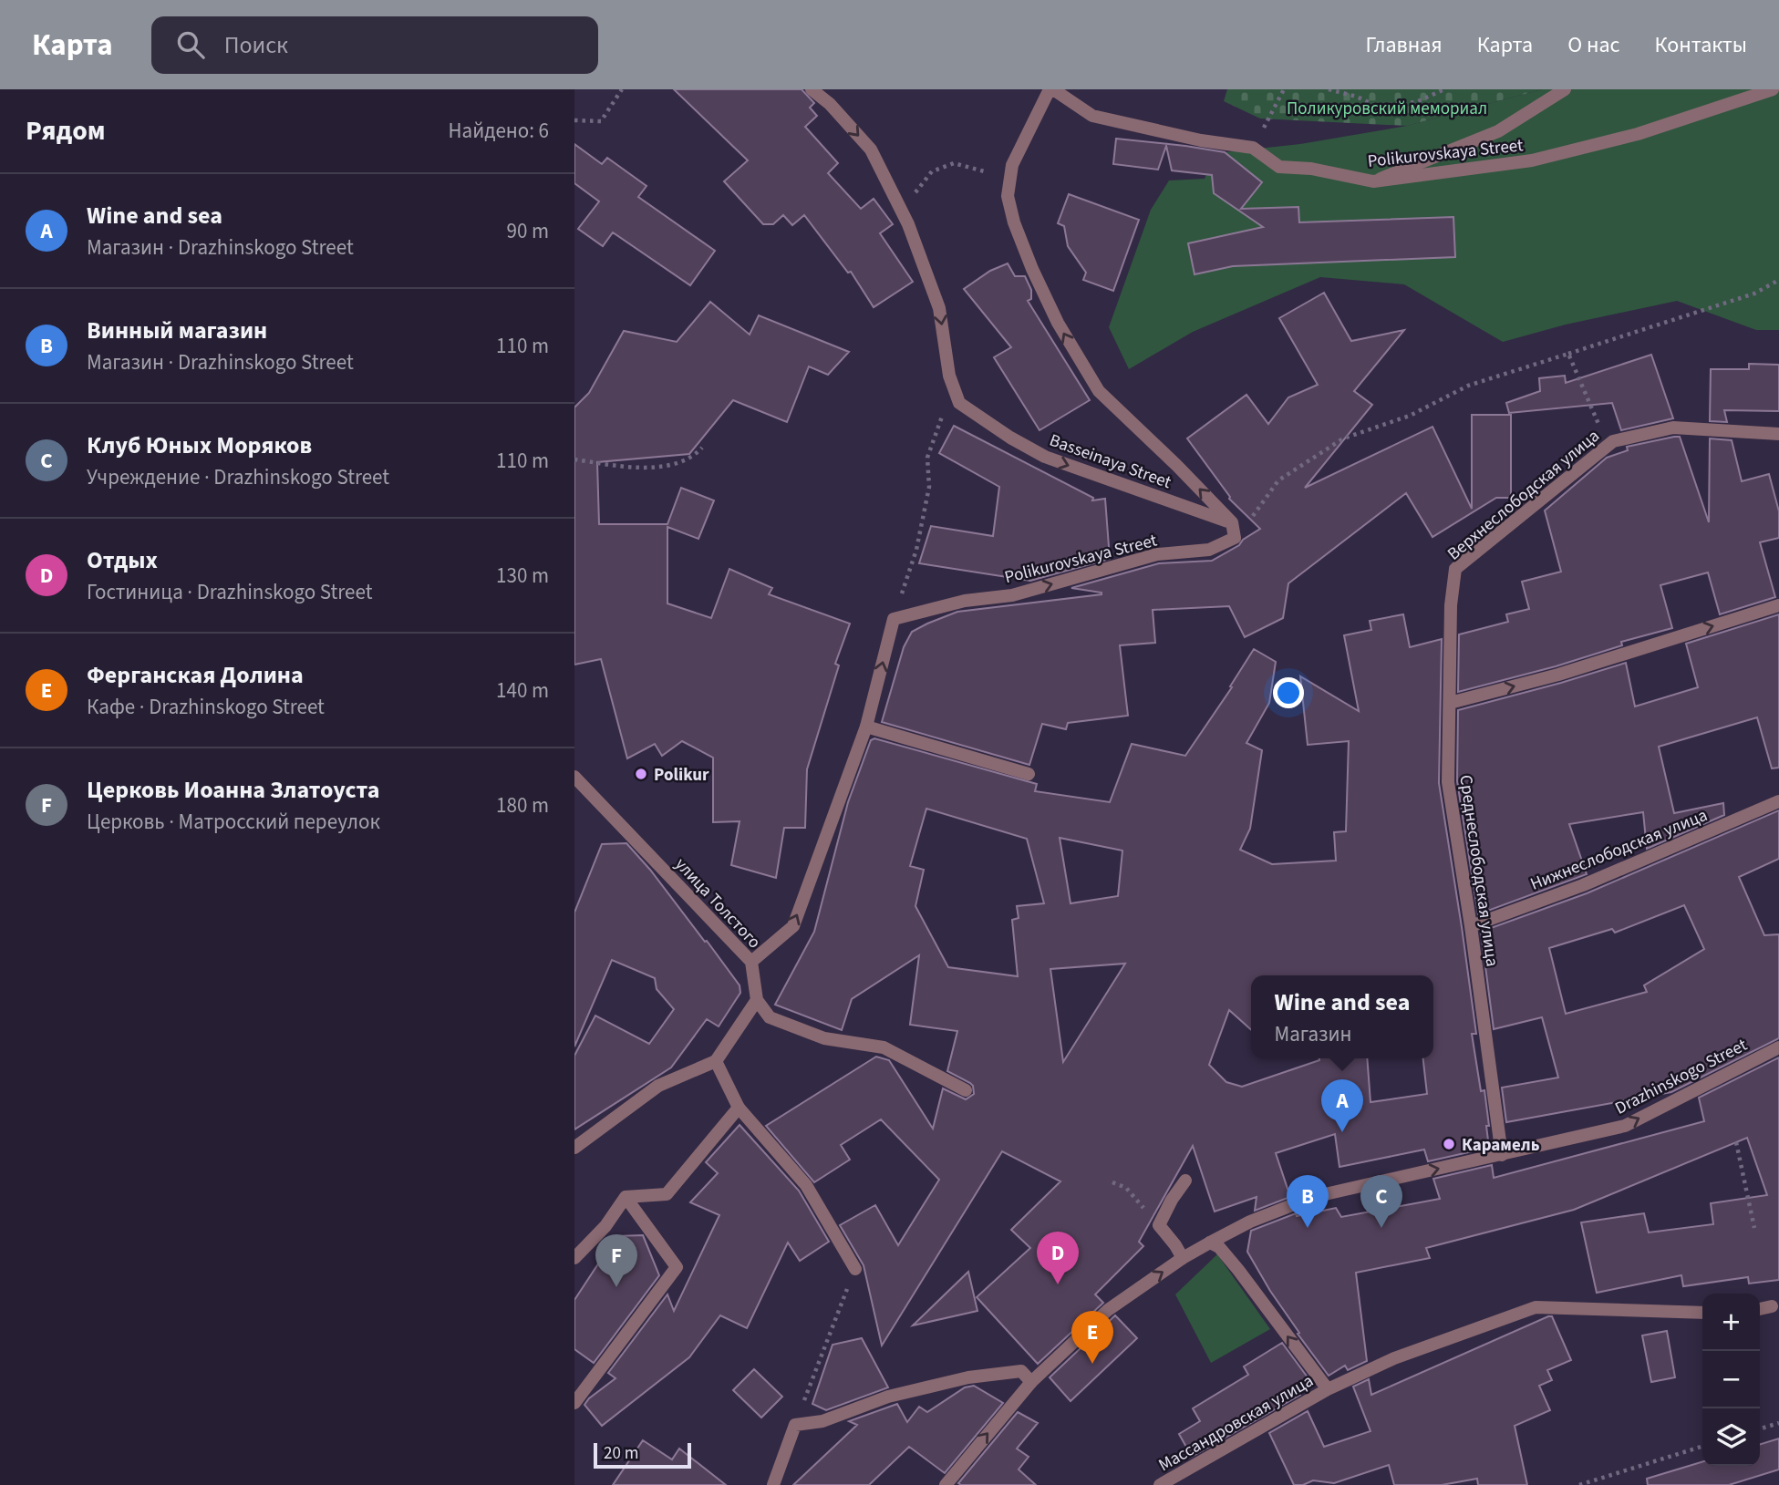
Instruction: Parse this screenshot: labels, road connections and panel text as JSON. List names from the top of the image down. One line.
{"streets":{"street":["Polikurovskaya Street","Basseinaya Street","Верхнеслободская улица","Нижнеслободская улица","Среднеслободская улица","улица Толстого","Drazhinskogo Street","Массандровская улица"]},"crossings":[["Polikurovskaya Street","Basseinaya Street"],["Верхнеслободская улица","Среднеслободская улица"],["Нижнеслободская улица","Среднеслободская улица"],["Среднеслободская улица","Drazhinskogo Street"]],"one_way":["Basseinaya Street","Drazhinskogo Street"],"parks":["Поликуровский мемориал"],"places":["Polikur","Карамель"],"scale_bar":"20 m","page":{"header":"Карта","search":"Поиск","nav":["Главная","Карта","О нас","Контакты"],"heading":["Рядом","Найдено: 6"],"list":[{"mark":"A","name":"Wine and sea","note":"Магазин · Drazhinskogo Street","value":"90 m"},{"mark":"B","name":"Винный магазин","note":"Магазин · Drazhinskogo Street","value":"110 m"},{"mark":"C","name":"Клуб Юных Моряков","note":"Учреждение · Drazhinskogo Street","value":"110 m"},{"mark":"D","name":"Отдых","note":"Гостиница · Drazhinskogo Street","value":"130 m"},{"mark":"E","name":"Ферганская Долина","note":"Кафе · Drazhinskogo Street","value":"140 m"},{"mark":"F","name":"Церковь Иоанна Златоуста","note":"Церковь · Матросский переулок","value":"180 m"}],"popup":["Wine and sea","Магазин"],"pins":["A","B","C","D","F","E"],"map_buttons":["+","−"],"scale":"20 m"}}
